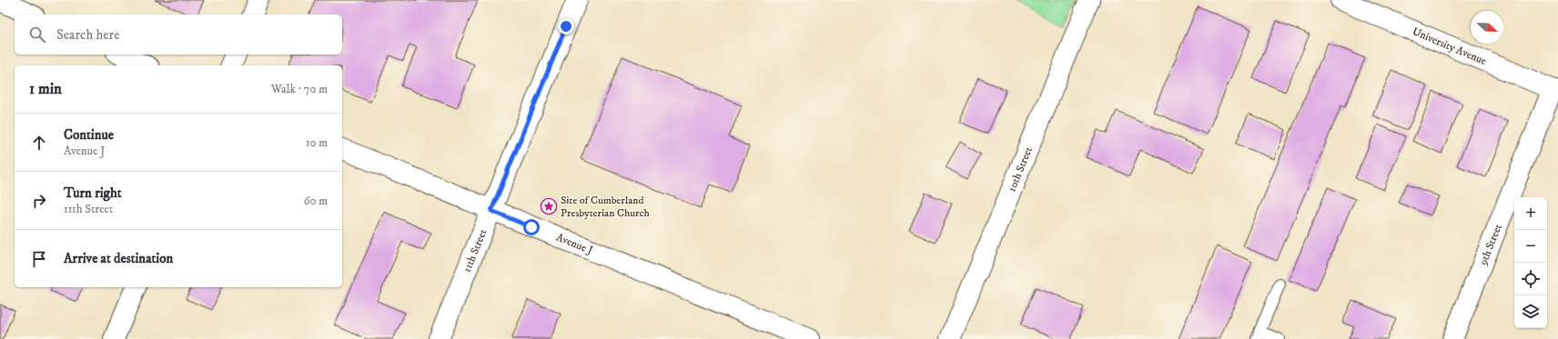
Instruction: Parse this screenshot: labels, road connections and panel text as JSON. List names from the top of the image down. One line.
{"streets":{"street":["University Avenue","10th Street","Avenue J","9th Street","11th Street"]},"crossings":[["University Avenue","9th Street"],["Avenue J","11th Street"]],"places":{"place":["Site of Cumberland Presbyterian Church"]},"north":"bottom right","page":{"search":"Search here","heading":["1 min","Walk · 70 m"],"list":[["Continue","Avenue J","10 m"],["Turn right","11th Street","60 m"],"Arrive at destination"],"map_buttons":["+","−"]}}
